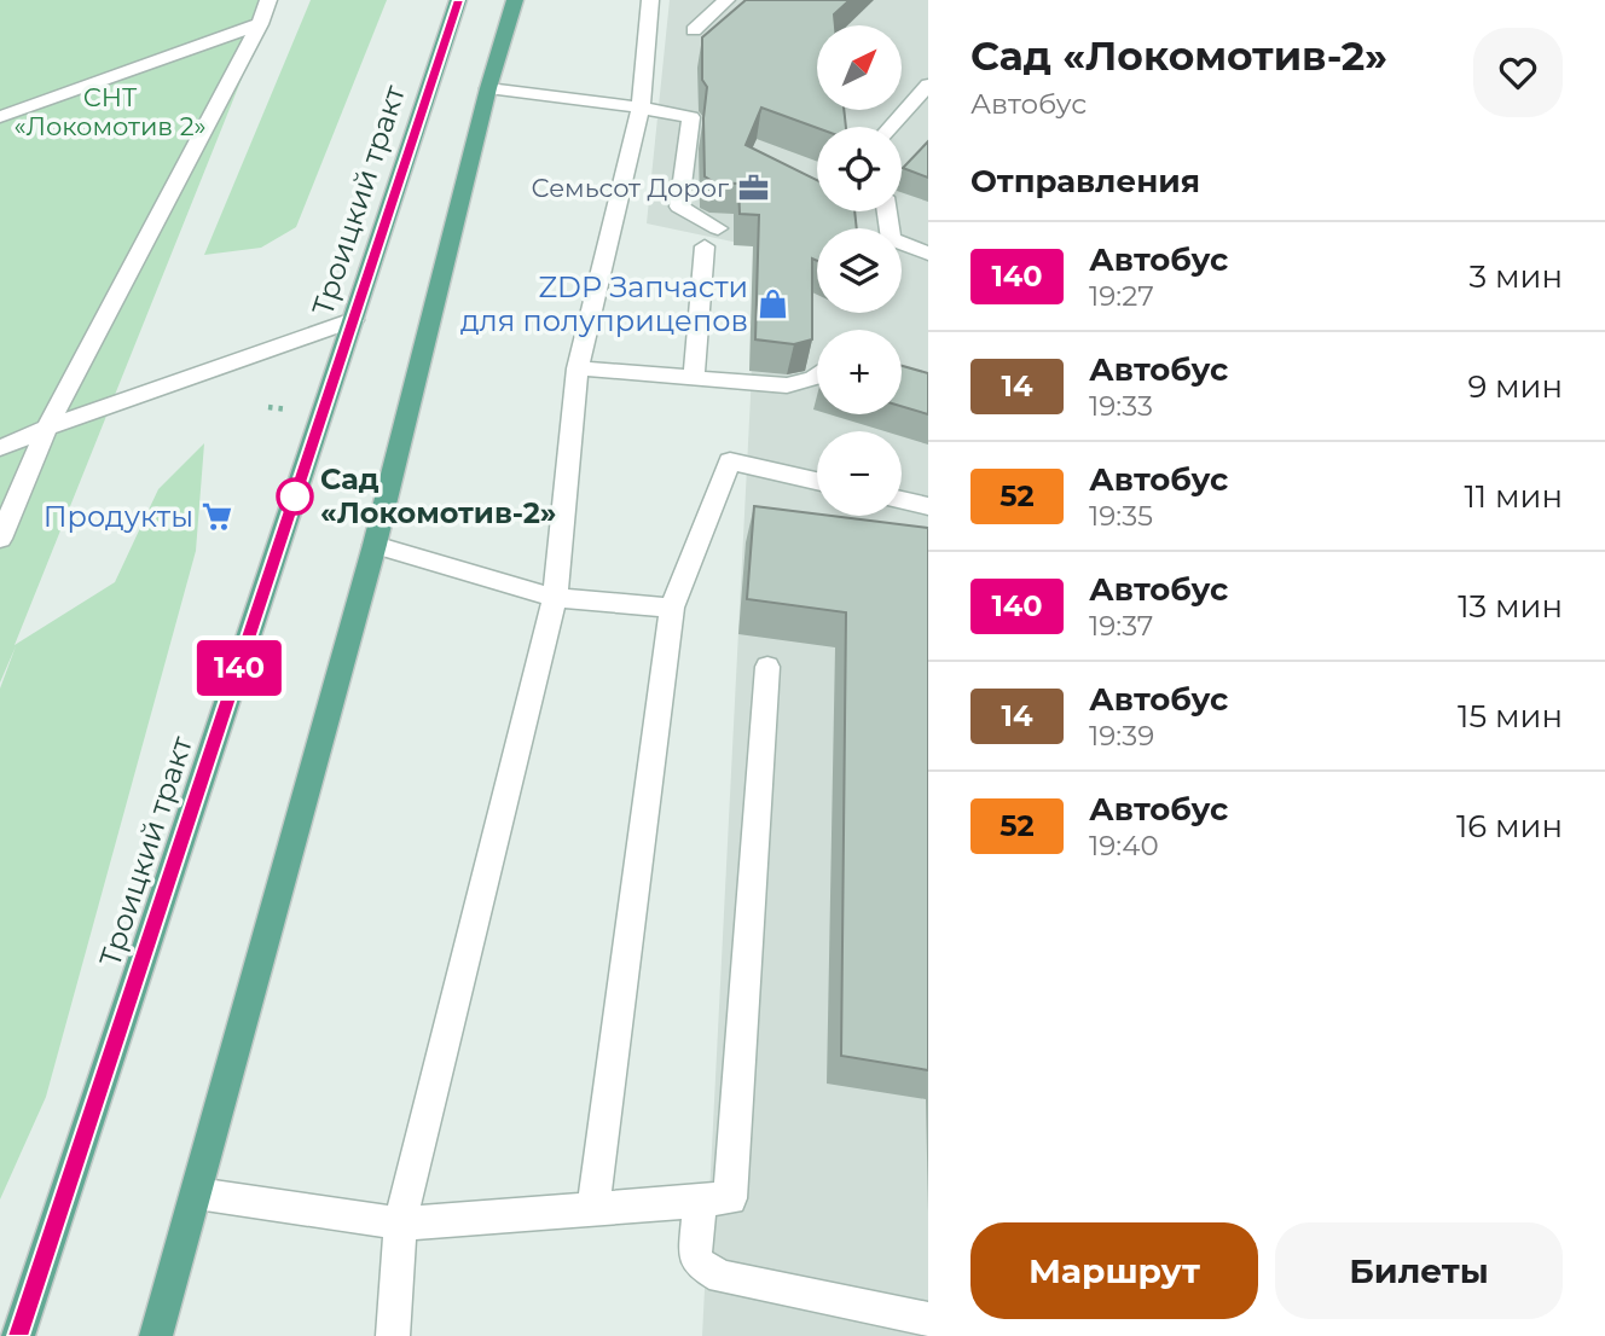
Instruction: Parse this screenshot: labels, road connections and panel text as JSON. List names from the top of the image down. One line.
{"streets":{"main road":["Троицкий тракт"]},"parks":["СНТ «Локомотив 2»"],"places":{"office":["Семьсот Дорог"],"shop":["ZDP Запчасти для полуприцепов"],"other":["Сад «Локомотив-2»"],"supermarket":["Продукты"]},"lines":["bus line 140"],"north":"top right","page":{"on_map":"140","heading":[["Сад «Локомотив-2»","Автобус"],"Отправления"],"map_buttons":["+","−"],"list":[{"mark":"140","name":"Автобус","note":"19:27","value":"3 мин"},{"mark":"14","name":"Автобус","note":"19:33","value":"9 мин"},{"mark":"52","name":"Автобус","note":"19:35","value":"11 мин"},{"mark":"140","name":"Автобус","note":"19:37","value":"13 мин"},{"mark":"14","name":"Автобус","note":"19:39","value":"15 мин"},{"mark":"52","name":"Автобус","note":"19:40","value":"16 мин"}],"buttons":["Маршрут","Билеты"]}}
